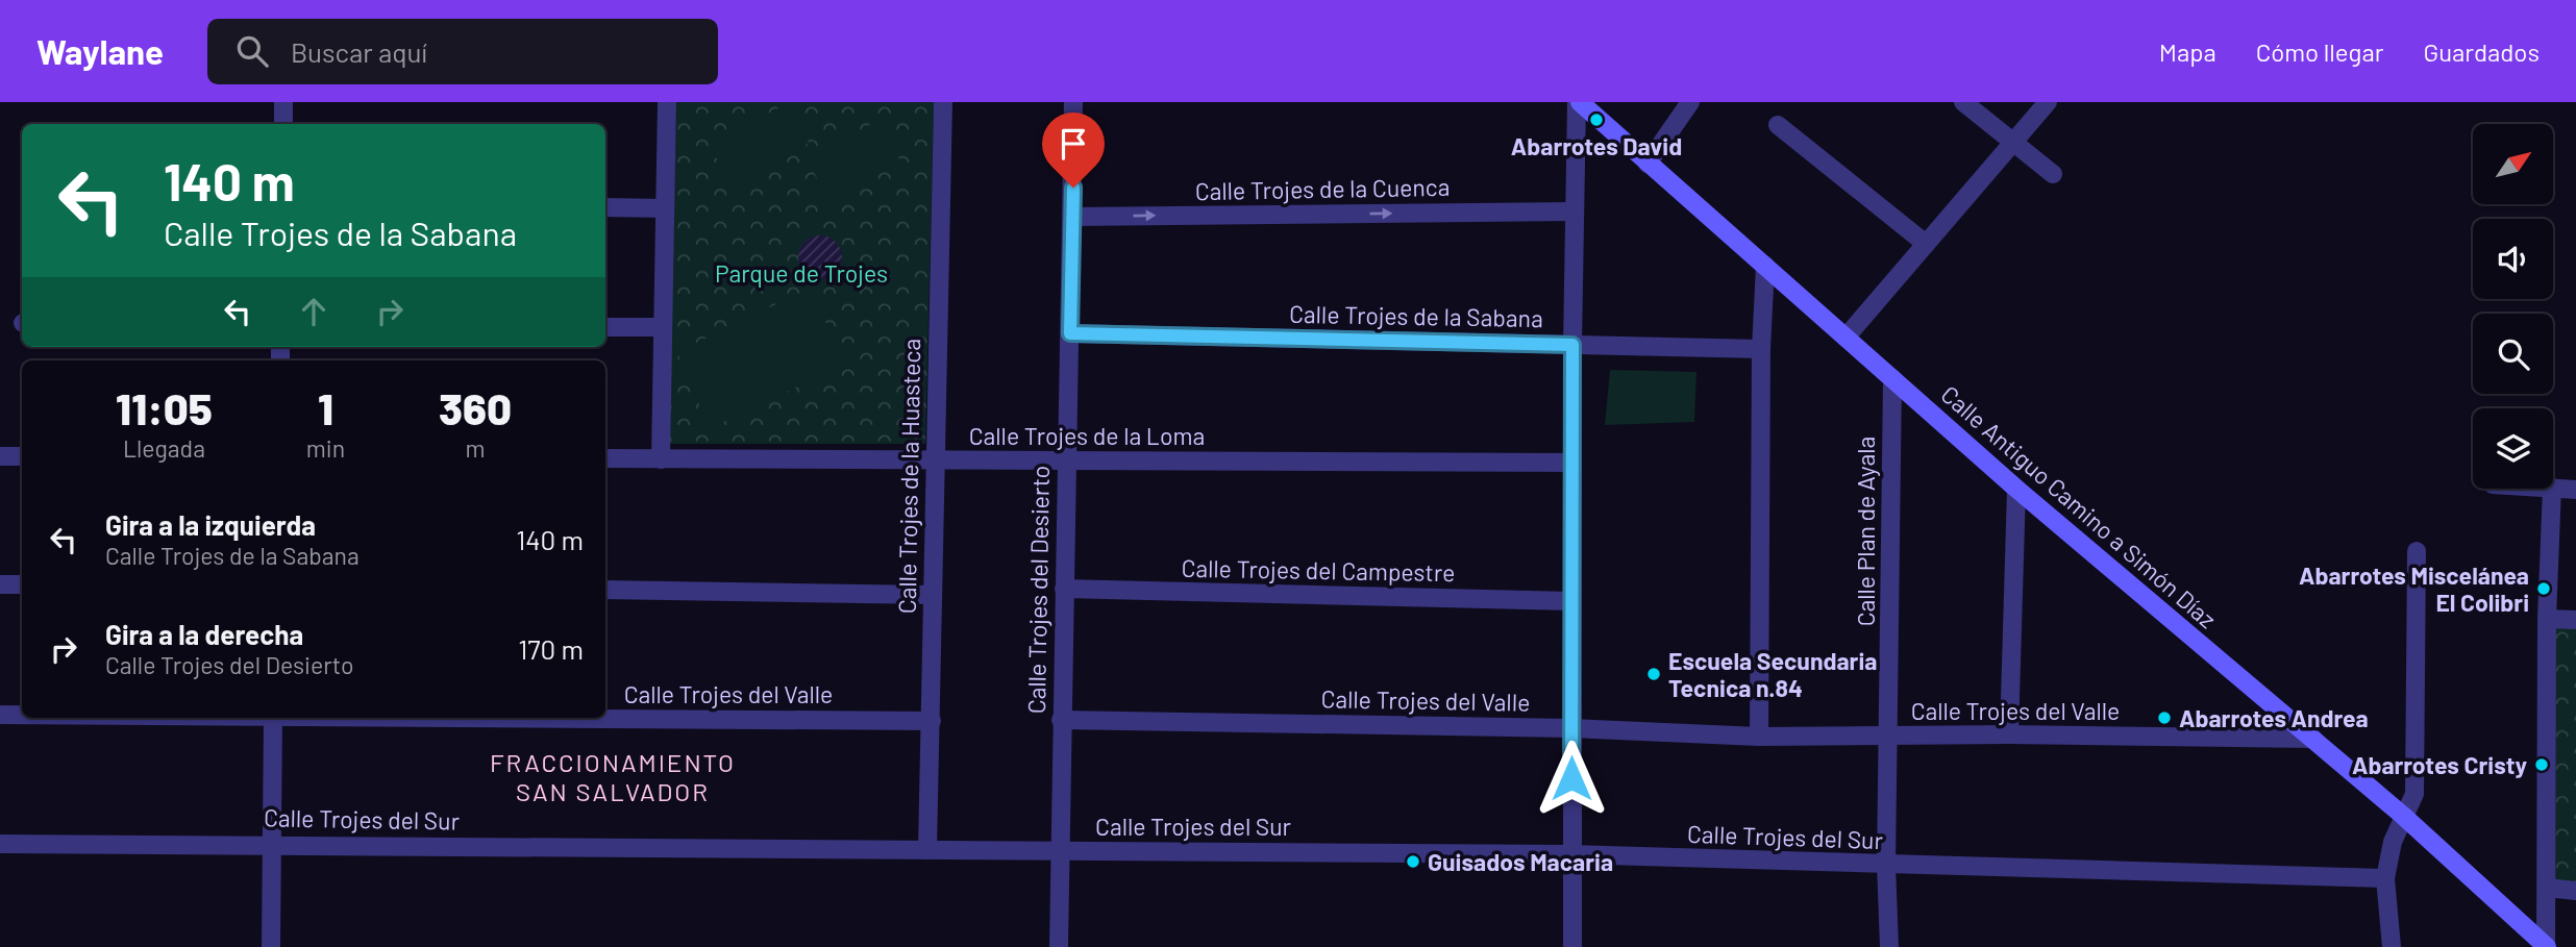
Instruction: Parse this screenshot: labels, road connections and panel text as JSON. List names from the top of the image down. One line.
{"streets":{"main road":["Calle Antiguo Camino a Simón Díaz"],"street":["Calle Trojes de la Cuenca","Calle Trojes de la Sabana","Calle Trojes de la Loma","Calle Trojes de la Huasteca","Calle Plan de Ayala","Calle Trojes del Campestre","Calle Trojes del Desierto","Calle Trojes del Valle","Calle Trojes del Sur"]},"crossings":[["Calle Trojes de la Cuenca","Calle Trojes del Desierto"],["Calle Trojes de la Sabana","Calle Trojes del Desierto"],["Calle Trojes de la Loma","Calle Trojes de la Huasteca"],["Calle Trojes de la Loma","Calle Trojes del Desierto"],["Calle Trojes de la Huasteca","Calle Trojes del Valle"],["Calle Trojes de la Huasteca","Calle Trojes del Sur"],["Calle Antiguo Camino a Simón Díaz","Calle Plan de Ayala"],["Calle Antiguo Camino a Simón Díaz","Calle Trojes del Valle"],["Calle Plan de Ayala","Calle Trojes del Valle"],["Calle Plan de Ayala","Calle Trojes del Sur"],["Calle Trojes del Campestre","Calle Trojes del Desierto"],["Calle Trojes del Desierto","Calle Trojes del Valle"],["Calle Trojes del Desierto","Calle Trojes del Sur"]],"one_way":["Calle Trojes de la Cuenca"],"districts":["FRACCIONAMIENTO SAN SALVADOR"],"parks":["Parque de Trojes"],"places":["Abarrotes David","Abarrotes Miscelánea El Colibri","Escuela Secundaria Tecnica n.84","Abarrotes Andrea","Abarrotes Cristy","Guisados Macaria"],"north":"top right","page":{"header":"Waylane","search":"Buscar aquí","nav":["Mapa","Cómo llegar","Guardados"],"turn":["140 m","Calle Trojes de la Sabana"],"eta":["11:05","Llegada","1","min","360","m"],"list":[{"name":"Gira a la izquierda","note":"Calle Trojes de la Sabana","value":"140 m"},{"name":"Gira a la derecha","note":"Calle Trojes del Desierto","value":"170 m"}]}}
